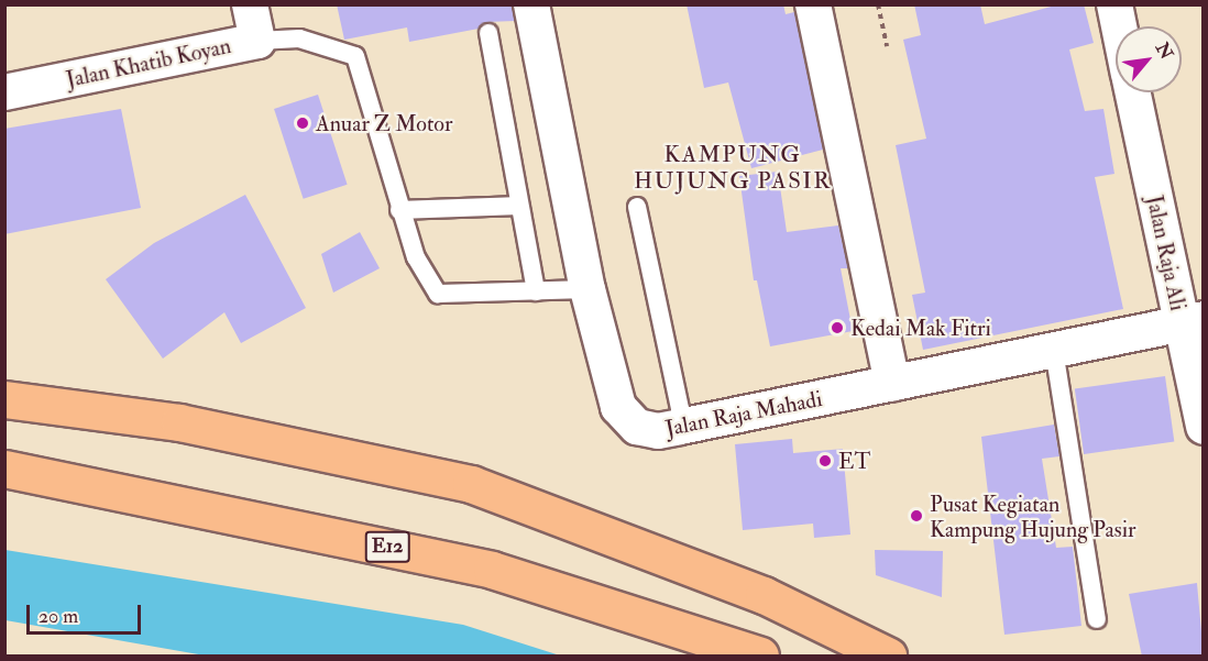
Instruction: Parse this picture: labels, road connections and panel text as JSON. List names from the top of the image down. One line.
{"streets":{"highway":["E12"],"street":["Jalan Khatib Koyan","Jalan Raja Ali","Jalan Raja Mahadi"]},"crossings":[["Jalan Raja Ali","Jalan Raja Mahadi"]],"districts":["KAMPUNG HUJUNG PASIR"],"places":["Anuar Z Motor","Kedai Mak Fitri","ET","Pusat Kegiatan Kampung Hujung Pasir"],"scale_bar":"20 m","north":"top right"}
